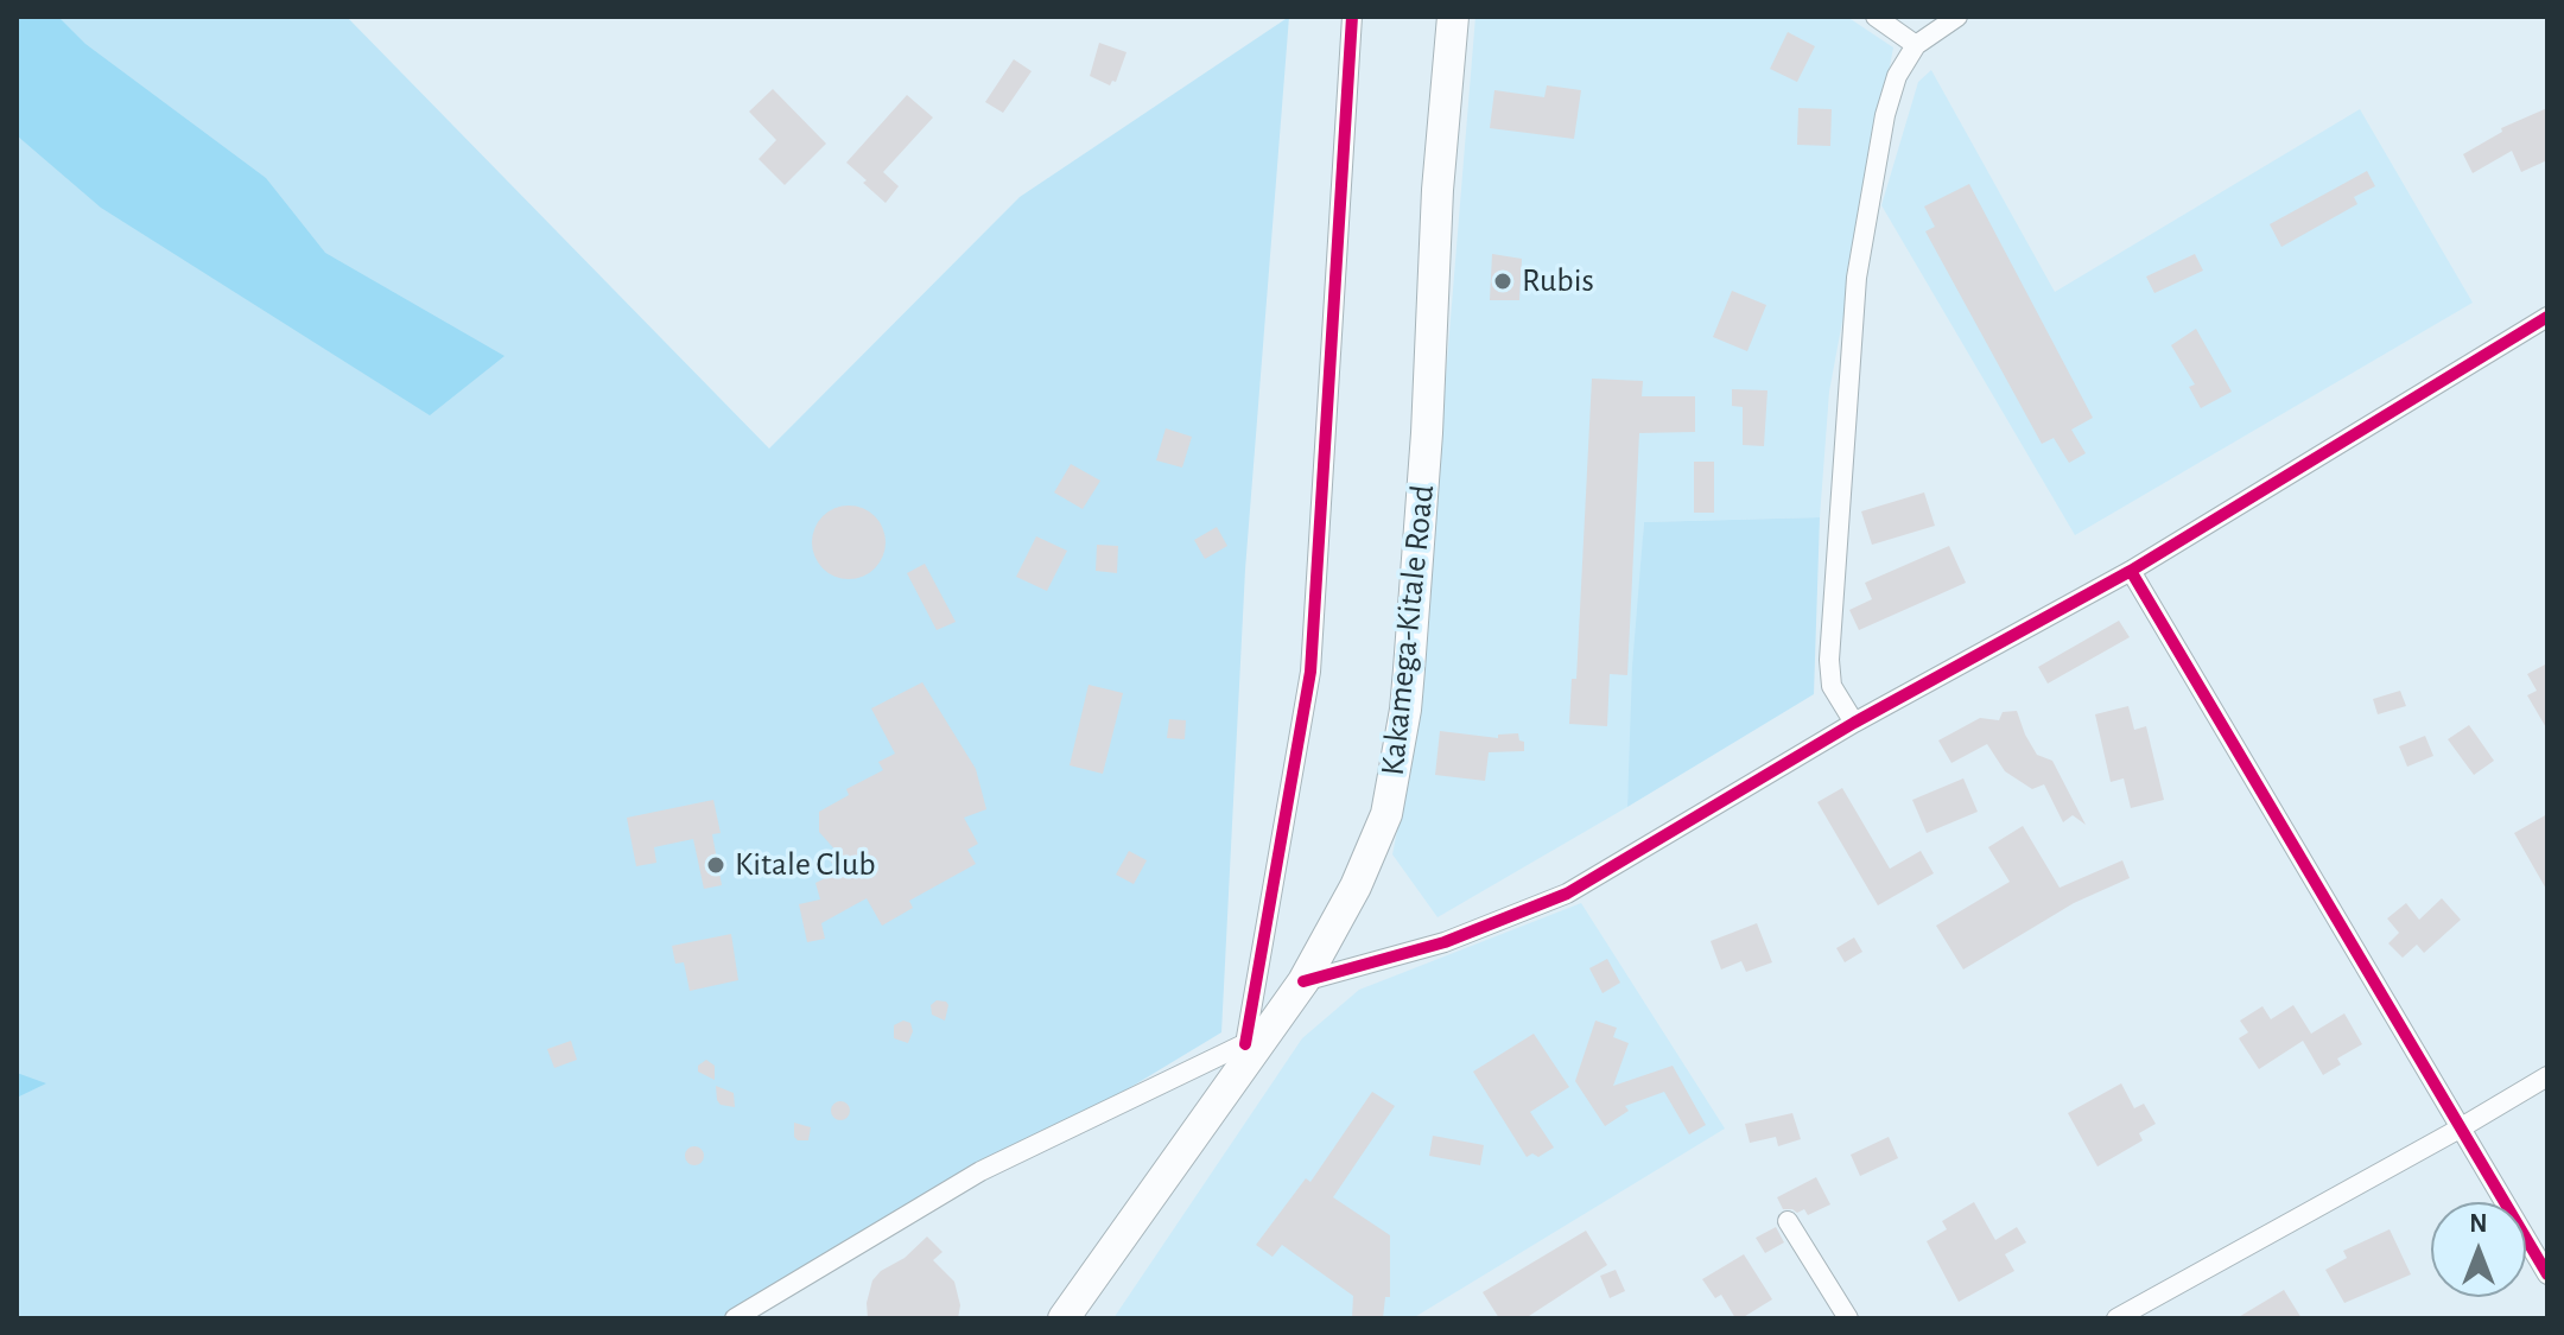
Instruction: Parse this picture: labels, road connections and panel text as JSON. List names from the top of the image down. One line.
{"streets":{"highway":["Kakamega-Kitale Road"]},"places":["Rubis","Kitale Club"],"north":"top"}
